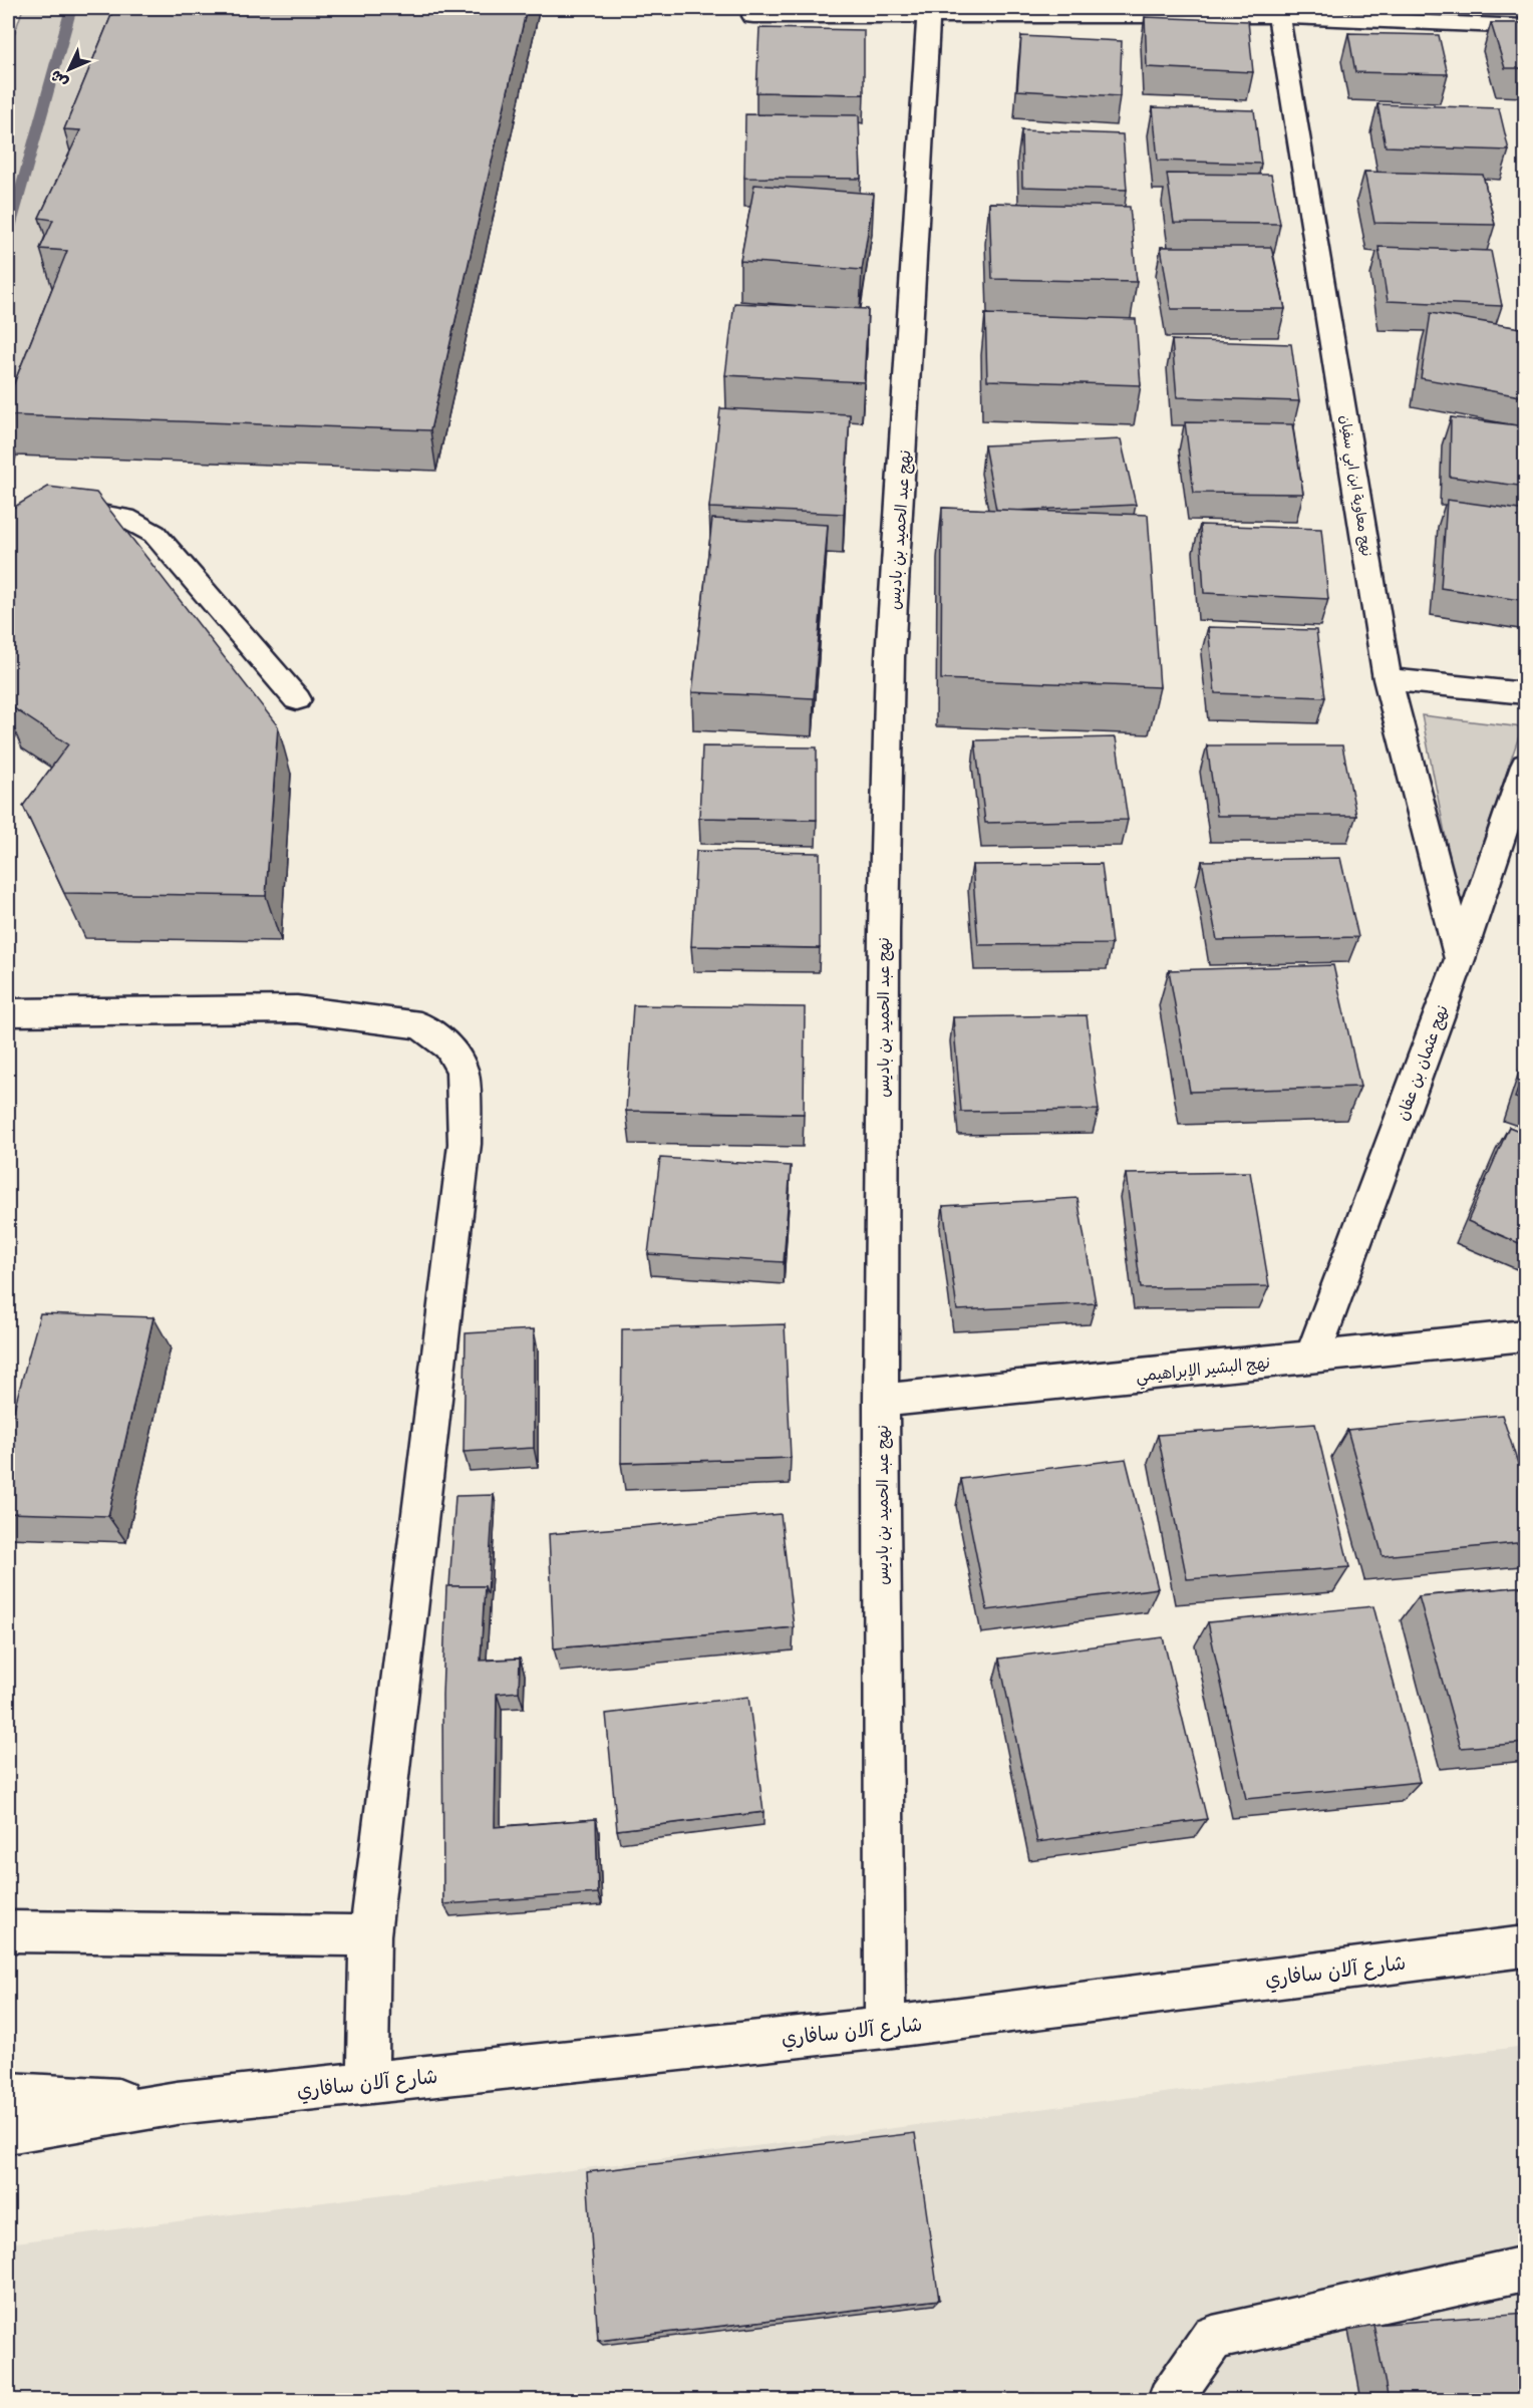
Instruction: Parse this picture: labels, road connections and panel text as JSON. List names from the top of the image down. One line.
{"streets":{"street":["نهج معاوية ابن ابي سفيان","نهج عبد الحميد بن باديس","نهج عثمان بن عفان","نهج البشير الإبراهيمي","شارع آلان سافاري"]},"crossings":[["نهج معاوية ابن ابي سفيان","نهج عثمان بن عفان"],["نهج عبد الحميد بن باديس","نهج البشير الإبراهيمي"],["نهج عبد الحميد بن باديس","شارع آلان سافاري"],["نهج عثمان بن عفان","نهج البشير الإبراهيمي"]],"north":"bottom left"}
